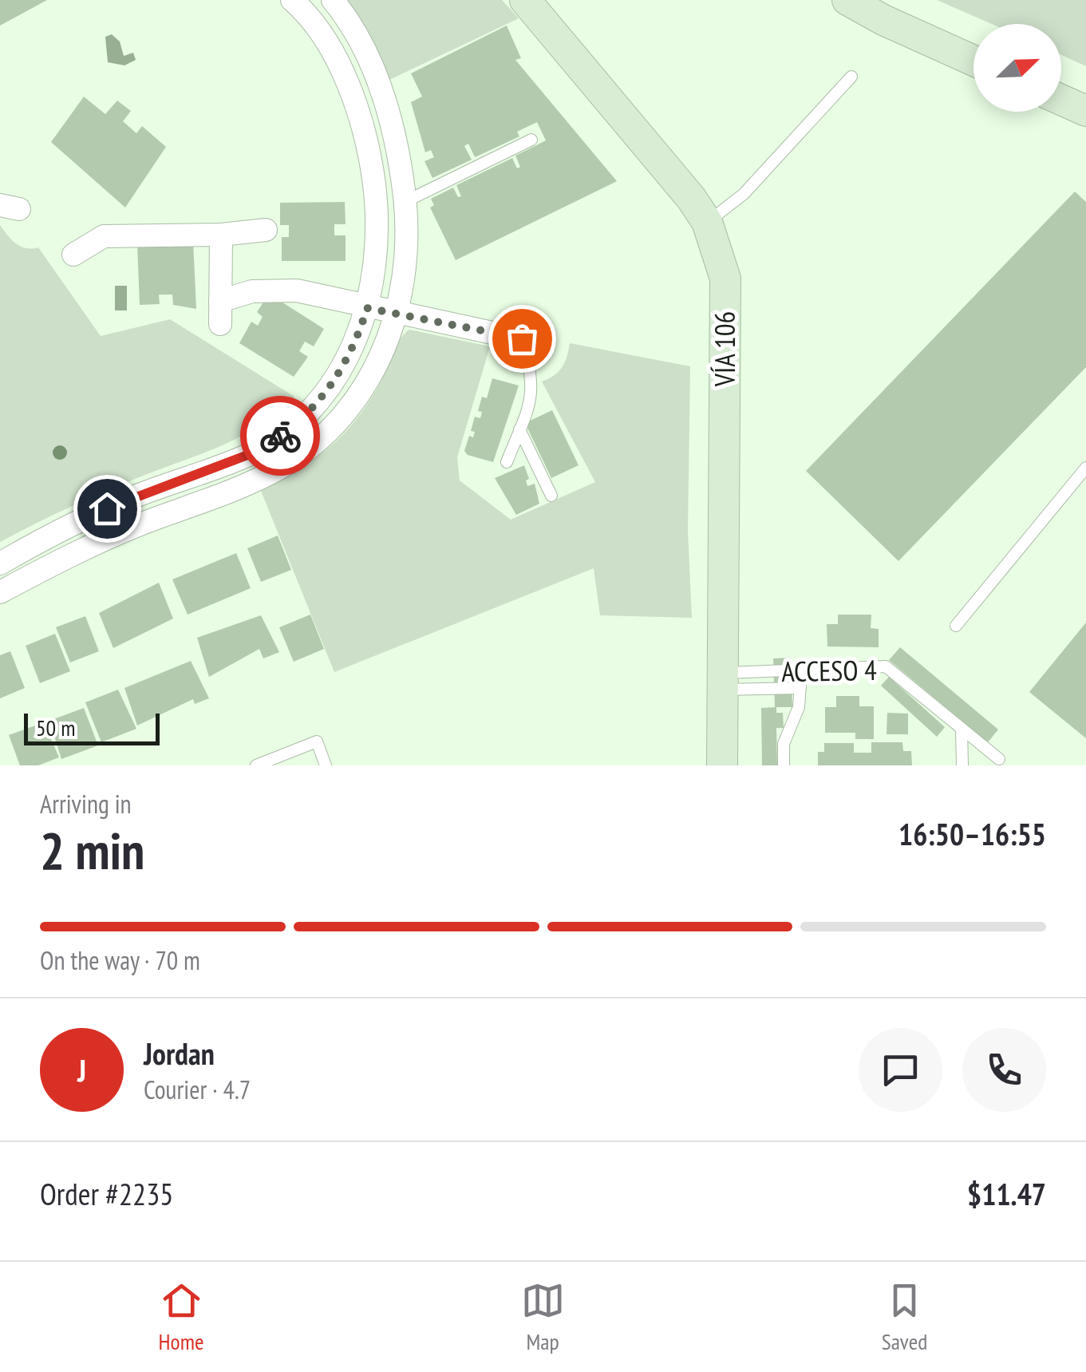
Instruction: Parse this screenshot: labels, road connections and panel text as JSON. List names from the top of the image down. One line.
{"streets":{"main road":["VÍA 106"],"lane":["ACCESO 4"]},"crossings":[["VÍA 106","ACCESO 4"]],"scale_bar":"50 m","north":"top right","page":{"scale":"50 m","heading":["2 min","Arriving in","16:50–16:55"],"panel":["Jordan","Courier · 4.7","Order #2235","$11.47"],"bar":"On the way · 70 m","round":"J","tabs":["Home","Map","Saved"]}}
